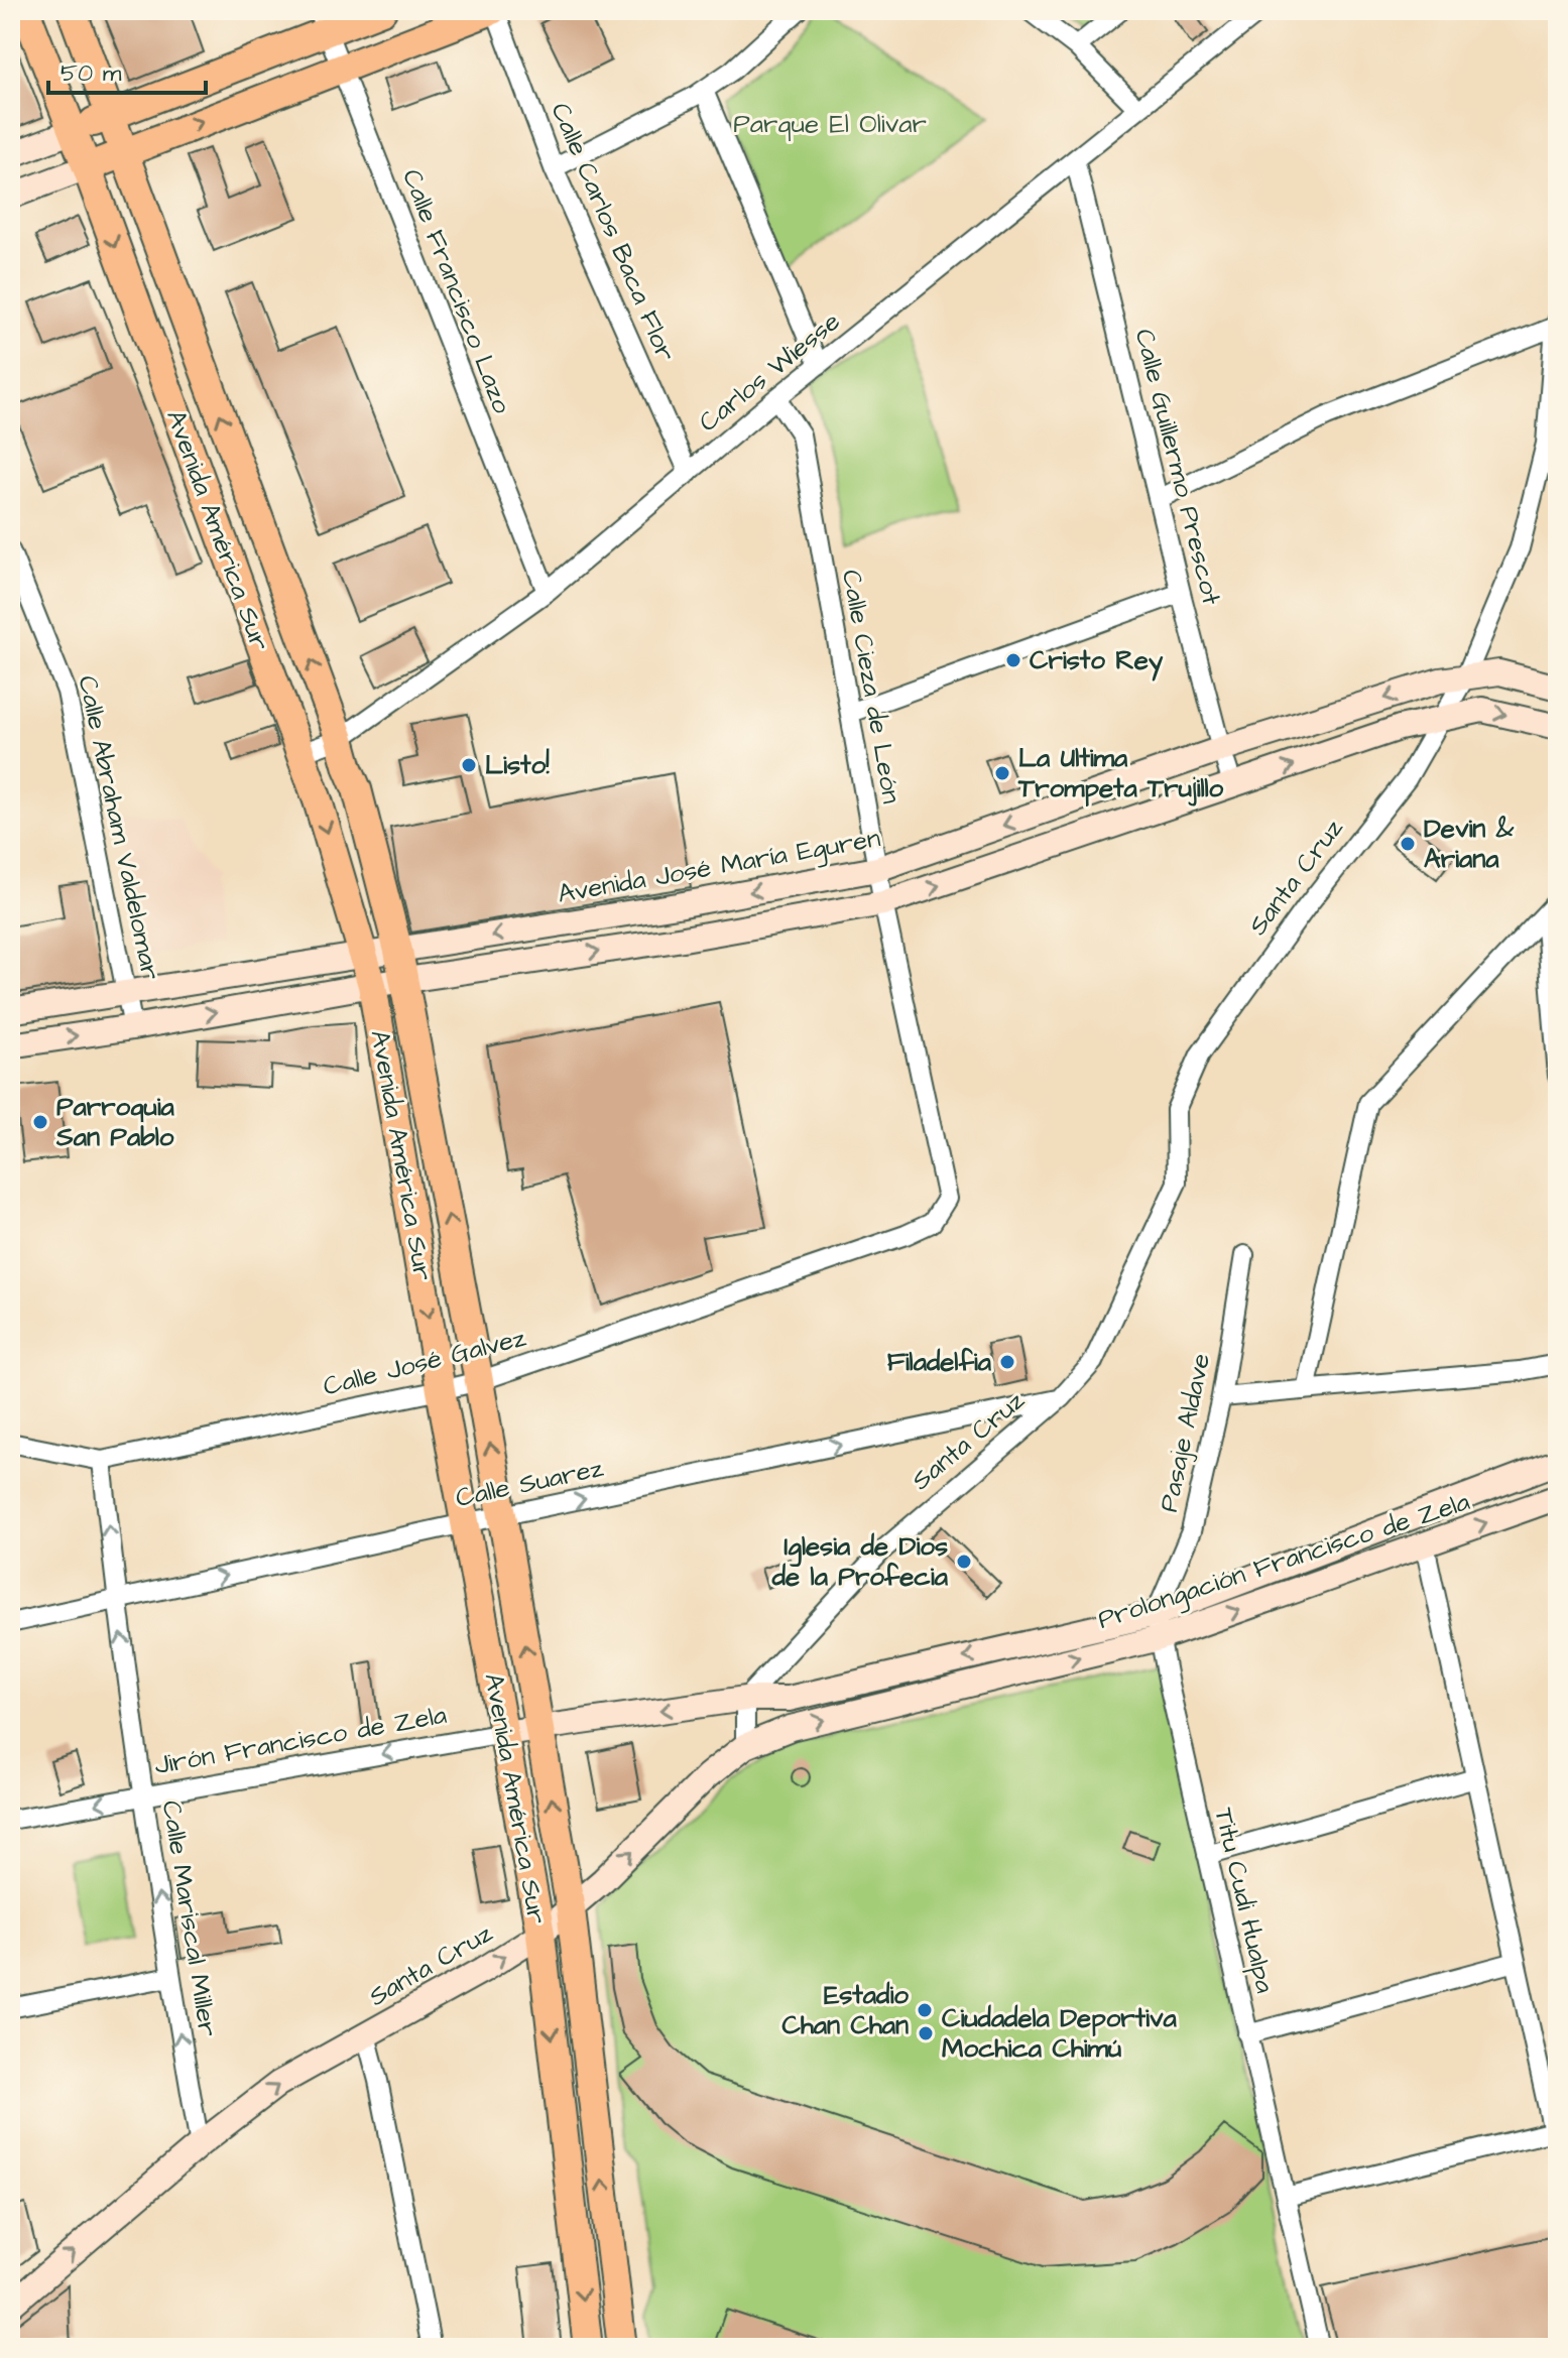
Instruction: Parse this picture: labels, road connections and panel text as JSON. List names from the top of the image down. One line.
{"streets":{"main road":["Avenida América Sur","Avenida José María Eguren","Santa Cruz","Prolongación Francisco de Zela","Jirón Francisco de Zela"],"street":["Calle Carlos Baca Flor","Calle Francisco Lazo","Carlos Wiesse","Calle Guillermo Prescot","Calle Cieza de León","Calle Abraham Valdelomar","Calle José Galvez","Pasaje Aldave","Calle Suarez","Titu Cudi Hualpa","Calle Mariscal Miller"]},"crossings":[["Calle Carlos Baca Flor","Carlos Wiesse"],["Calle Francisco Lazo","Carlos Wiesse"],["Carlos Wiesse","Calle Guillermo Prescot"],["Carlos Wiesse","Avenida América Sur"],["Carlos Wiesse","Calle Cieza de León"],["Calle Guillermo Prescot","Avenida José María Eguren"],["Avenida América Sur","Avenida José María Eguren"],["Avenida América Sur","Santa Cruz"],["Avenida América Sur","Calle José Galvez"],["Avenida América Sur","Calle Suarez"],["Avenida América Sur","Jirón Francisco de Zela"],["Calle Cieza de León","Avenida José María Eguren"],["Calle Cieza de León","Calle José Galvez"],["Calle Abraham Valdelomar","Avenida José María Eguren"],["Avenida José María Eguren","Santa Cruz"],["Santa Cruz","Calle Suarez"],["Santa Cruz","Prolongación Francisco de Zela"],["Santa Cruz","Jirón Francisco de Zela"],["Santa Cruz","Calle Mariscal Miller"],["Calle José Galvez","Calle Mariscal Miller"],["Pasaje Aldave","Prolongación Francisco de Zela"],["Pasaje Aldave","Titu Cudi Hualpa"],["Calle Suarez","Calle Mariscal Miller"],["Prolongación Francisco de Zela","Jirón Francisco de Zela"],["Prolongación Francisco de Zela","Titu Cudi Hualpa"],["Jirón Francisco de Zela","Calle Mariscal Miller"]],"one_way":["Calle Suarez","Jirón Francisco de Zela","Calle Mariscal Miller"],"parks":["Parque El Olivar"],"places":["Cristo Rey","Listo!","La Ultima Trompeta Trujillo","Devin & Ariana","Parroquia San Pablo","Filadelfia","Iglesia de Dios de la Profecia","Estadio Chan Chan","Ciudadela Deportiva Mochica Chimú"],"scale_bar":"50 m"}
